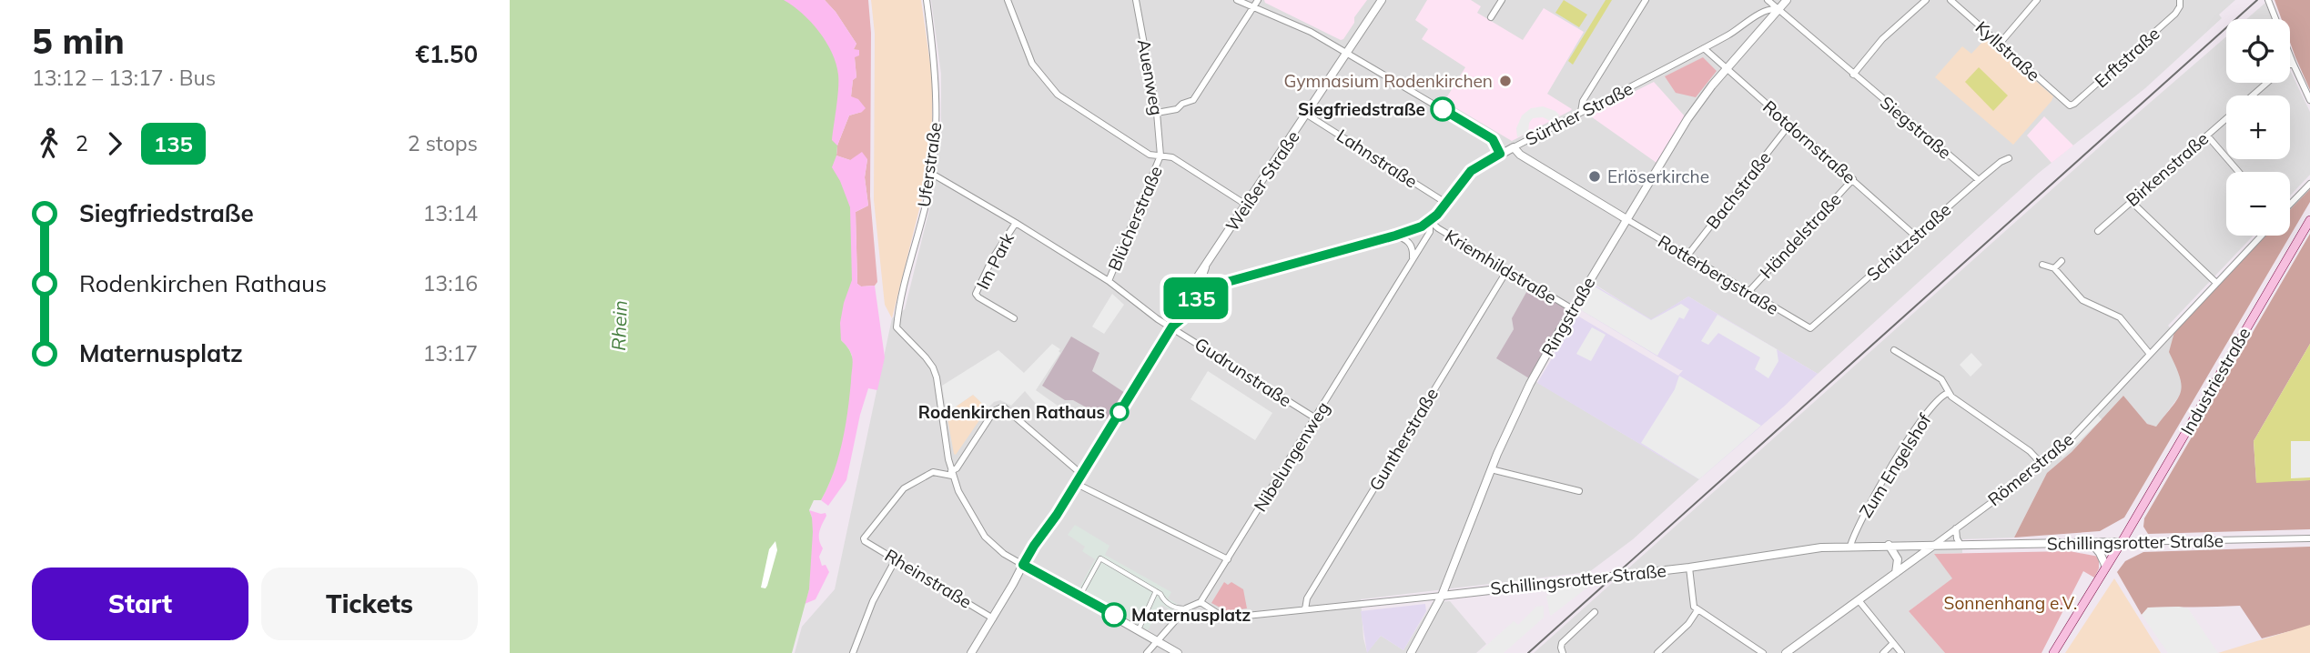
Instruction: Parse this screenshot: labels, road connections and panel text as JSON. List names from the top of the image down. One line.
{"streets":{"main road":["Industriestraße"],"street":["Kyllstraße","Erftstraße","Auenweg","Sürther Straße","Siegstraße","Rotdornstraße","Lahnstraße","Uferstraße","Birkenstraße","Weißer Straße","Bachstraße","Blücherstraße","Händelstraße","Schützstraße","Im Park","Kriemhildstraße","Rotterbergstraße","Ringstraße","Gudrunstraße","Guntherstraße","Nibelungenweg","Zum Engelshof","Römerstraße","Schillingsrotter Straße","Rheinstraße"]},"crossings":[["Kyllstraße","Erftstraße"],["Auenweg","Blücherstraße"],["Sürther Straße","Siegstraße"],["Sürther Straße","Rotdornstraße"],["Sürther Straße","Lahnstraße"],["Sürther Straße","Weißer Straße"],["Sürther Straße","Kriemhildstraße"],["Sürther Straße","Ringstraße"],["Sürther Straße","Nibelungenweg"],["Siegstraße","Schützstraße"],["Siegstraße","Ringstraße"],["Rotdornstraße","Bachstraße"],["Rotdornstraße","Händelstraße"],["Rotdornstraße","Schützstraße"],["Rotdornstraße","Ringstraße"],["Lahnstraße","Weißer Straße"],["Uferstraße","Gudrunstraße"],["Uferstraße","Rheinstraße"],["Weißer Straße","Gudrunstraße"],["Bachstraße","Rotterbergstraße"],["Blücherstraße","Gudrunstraße"],["Händelstraße","Rotterbergstraße"],["Schützstraße","Rotterbergstraße"],["Im Park","Gudrunstraße"],["Kriemhildstraße","Ringstraße"],["Kriemhildstraße","Guntherstraße"],["Kriemhildstraße","Nibelungenweg"],["Rotterbergstraße","Ringstraße"],["Ringstraße","Schillingsrotter Straße"],["Gudrunstraße","Nibelungenweg"],["Industriestraße","Schillingsrotter Straße"],["Guntherstraße","Schillingsrotter Straße"],["Nibelungenweg","Schillingsrotter Straße"],["Zum Engelshof","Schillingsrotter Straße"],["Römerstraße","Schillingsrotter Straße"]],"water":["Rhein"],"parks":["Sonnenhang e.V."],"places":["Gymnasium Rodenkirchen","Siegfriedstraße","Erlöserkirche","Rodenkirchen Rathaus","Maternusplatz"],"lines":["bus line 135"],"page":{"heading":["5 min","13:12 – 13:17 · Bus","€1.50"],"on_map":"135","map_buttons":["+","−"],"legs":["2","135","2 stops"],"list":[{"name":"Siegfriedstraße","value":"13:14"},{"name":"Rodenkirchen Rathaus","value":"13:16"},{"name":"Maternusplatz","value":"13:17"}],"buttons":["Start","Tickets"]}}
